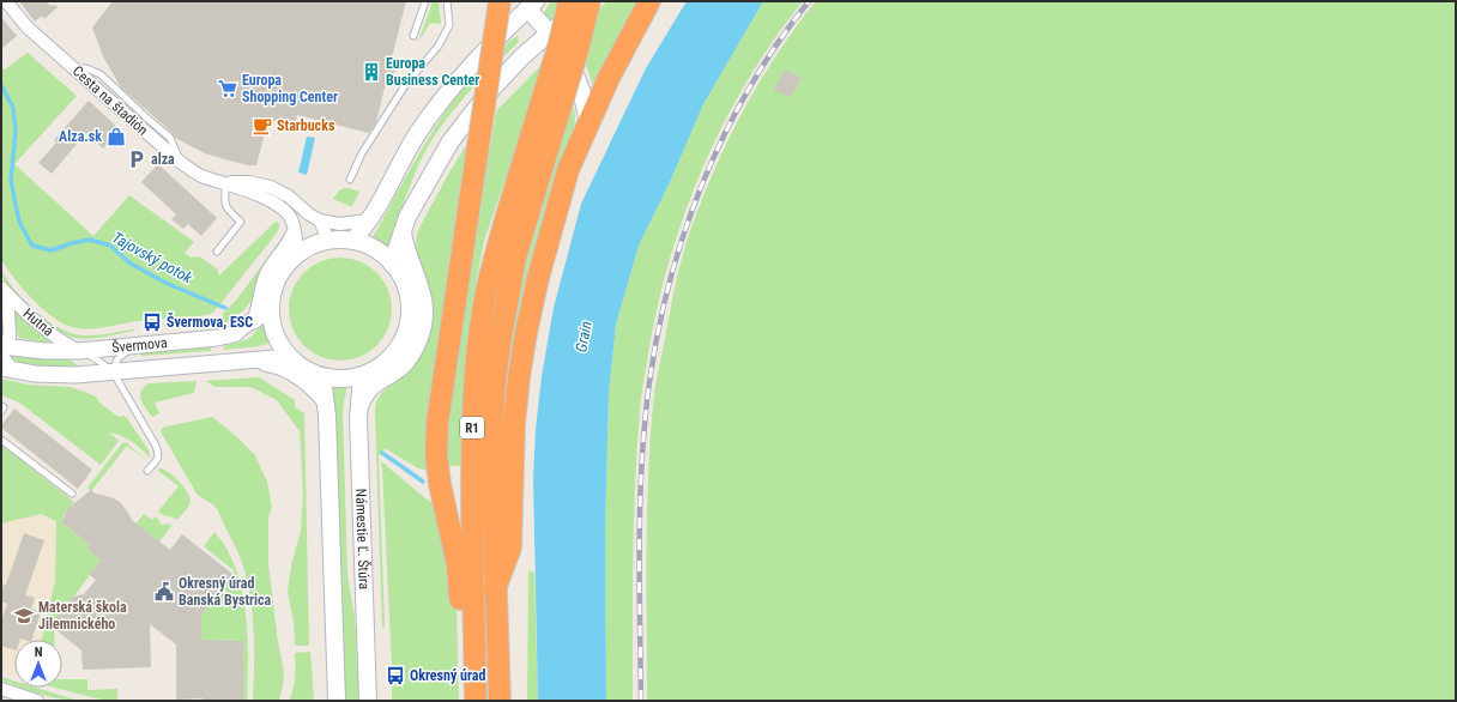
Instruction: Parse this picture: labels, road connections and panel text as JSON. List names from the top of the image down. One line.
{"streets":{"highway":["R1"],"main road":["Námestie Ľ. Štúra"],"street":["Cesta na štadión","Hutná","Švermova"]},"crossings":[["Cesta na štadión","Švermova"],["Cesta na štadión","Námestie Ľ. Štúra"],["Hutná","Švermova"],["Švermova","Námestie Ľ. Štúra"]],"water":["Tajovský potok","Grain"],"places":{"building":["Europa Business Center"],"supermarket":["Europa Shopping Center"],"cafe":["Starbucks"],"shop":["Alza.sk"],"parking":["alza"],"bus stop":["Švermova, ESC","Okresný úrad"],"public building":["Okresný úrad Banská Bystrica"],"school or university":["Materská škola Jilemnického"]},"north":"top"}
